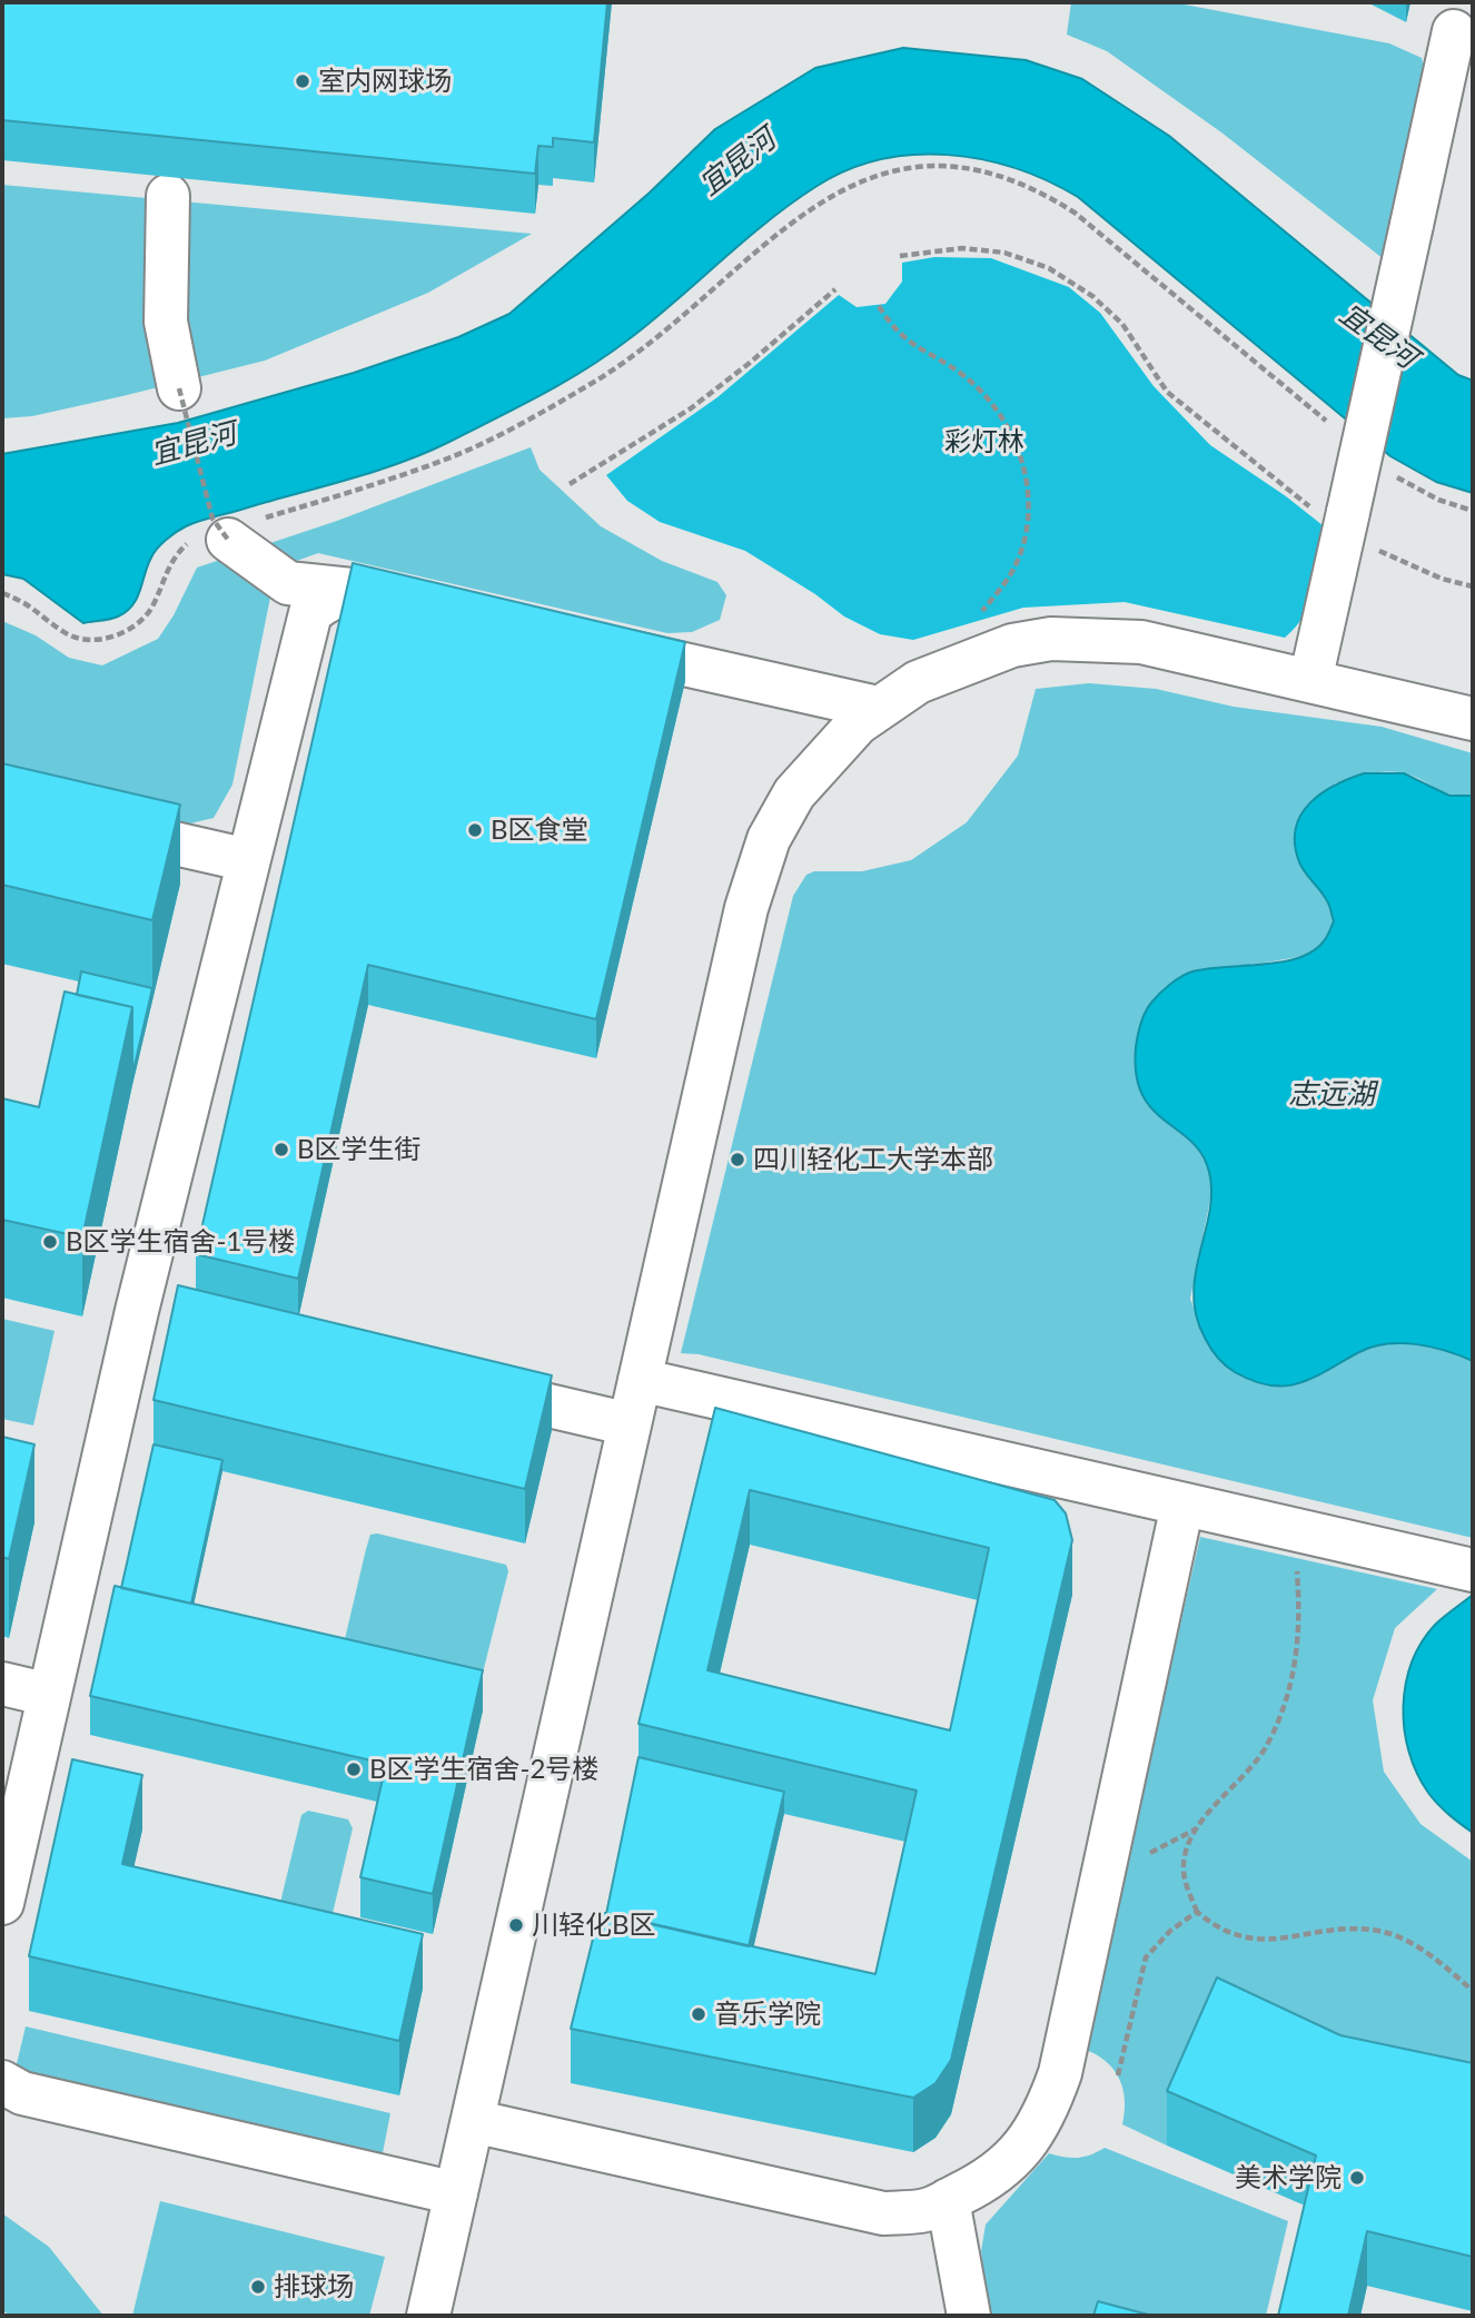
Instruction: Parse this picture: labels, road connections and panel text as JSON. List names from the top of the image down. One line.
{"water":["宜昆河","志远湖"],"parks":["彩灯林"],"places":["室内网球场","B区食堂","B区学生街","四川轻化工大学本部","B区学生宿舍-1号楼","B区学生宿舍-2号楼","川轻化B区","音乐学院","美术学院","排球场"]}
